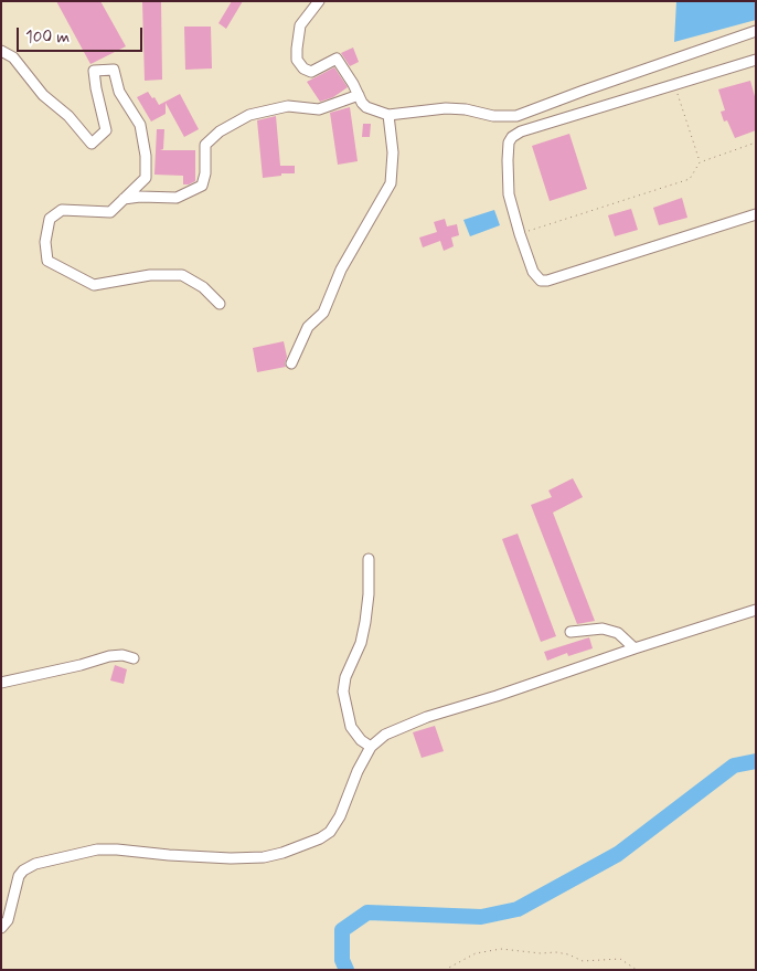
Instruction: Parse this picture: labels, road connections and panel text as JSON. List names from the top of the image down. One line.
{"scale_bar":"100 m"}
